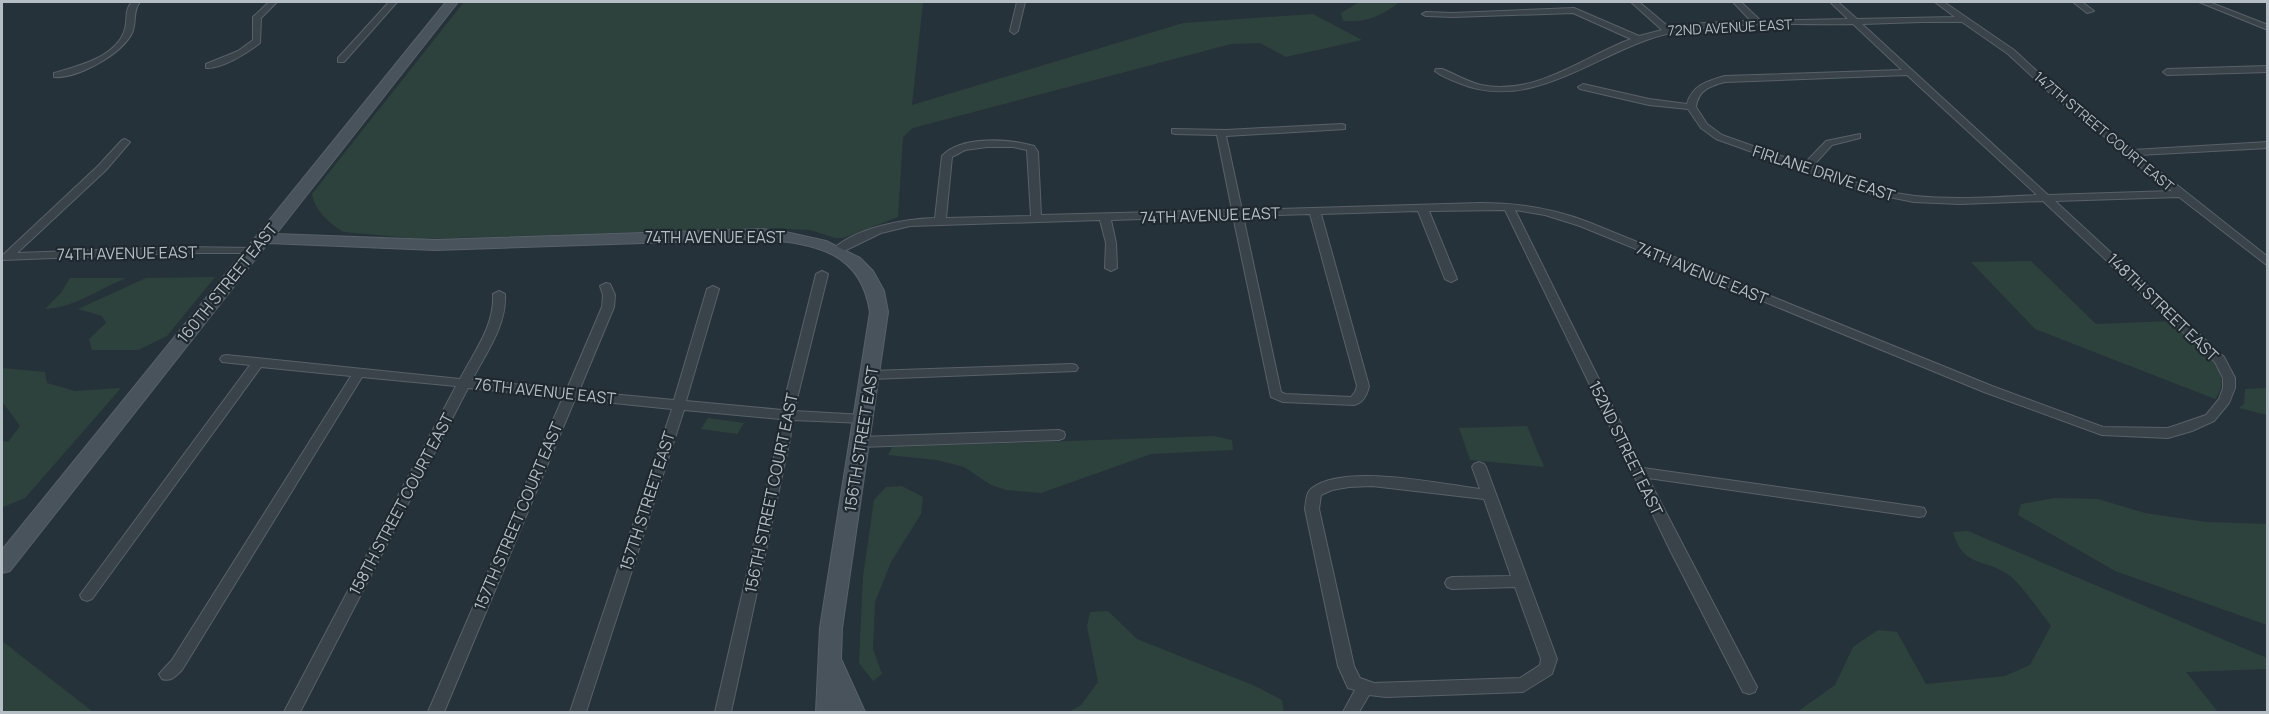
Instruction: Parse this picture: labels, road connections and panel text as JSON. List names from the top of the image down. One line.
{"streets":{"street":["72ND AVENUE EAST","147TH STREET COURT EAST","FIRLANE DRIVE EAST","74TH AVENUE EAST","160TH STREET EAST","148TH STREET EAST","76TH AVENUE EAST","156TH STREET EAST","152ND STREET EAST","156TH STREET COURT EAST","157TH STREET EAST","158TH STREET COURT EAST","157TH STREET COURT EAST"]},"crossings":[["72ND AVENUE EAST","147TH STREET COURT EAST"],["72ND AVENUE EAST","148TH STREET EAST"],["147TH STREET COURT EAST","FIRLANE DRIVE EAST"],["FIRLANE DRIVE EAST","148TH STREET EAST"],["74TH AVENUE EAST","160TH STREET EAST"],["74TH AVENUE EAST","148TH STREET EAST"],["74TH AVENUE EAST","156TH STREET EAST"],["74TH AVENUE EAST","152ND STREET EAST"],["76TH AVENUE EAST","156TH STREET EAST"],["76TH AVENUE EAST","156TH STREET COURT EAST"],["76TH AVENUE EAST","157TH STREET EAST"],["76TH AVENUE EAST","158TH STREET COURT EAST"],["76TH AVENUE EAST","157TH STREET COURT EAST"]]}
